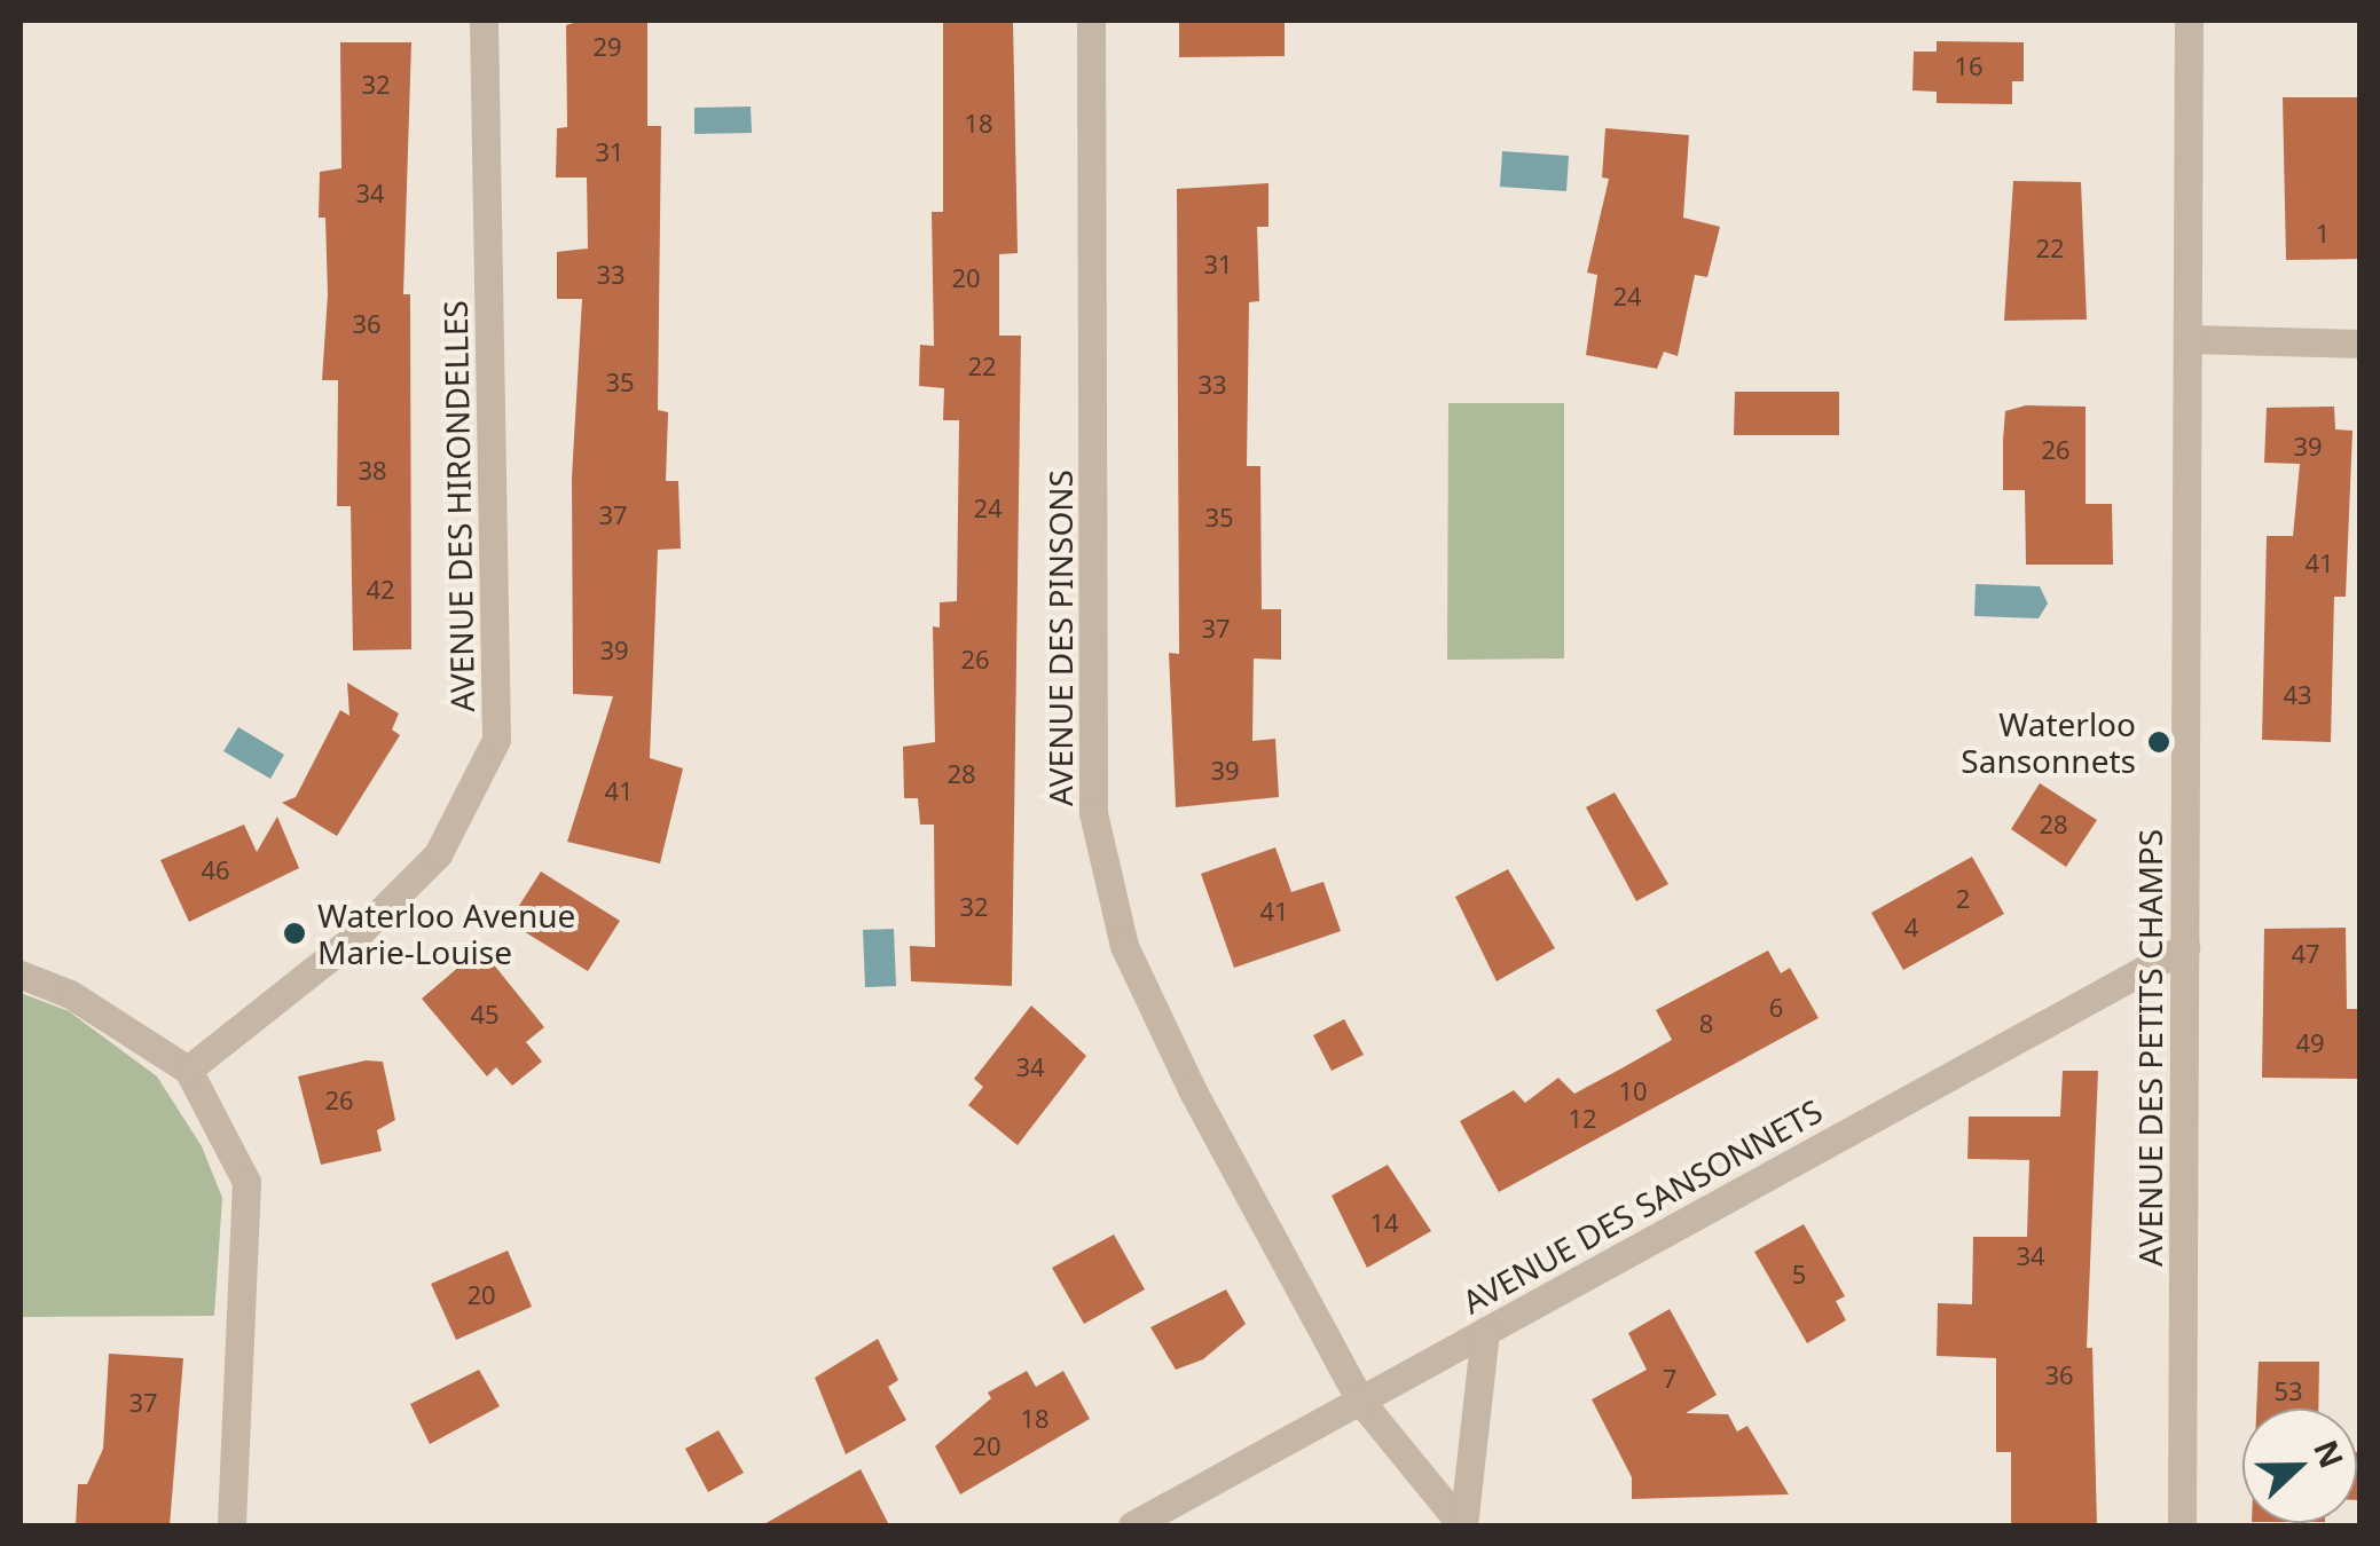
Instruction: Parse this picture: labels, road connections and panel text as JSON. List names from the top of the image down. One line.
{"streets":{"street":["AVENUE DES HIRONDELLES","AVENUE DES PINSONS","AVENUE DES PETITS CHAMPS","AVENUE DES SANSONNETS"]},"crossings":[["AVENUE DES PINSONS","AVENUE DES SANSONNETS"],["AVENUE DES PETITS CHAMPS","AVENUE DES SANSONNETS"]],"places":["Waterloo Sansonnets","Waterloo Avenue Marie-Louise"],"house_numbers":["29","16","32","18","31","34","1","22","31","33","20","24","36","22","35","33","39","26","38","24","37","35","41","42","37","39","26","43","39","28","41","28","46","2","32","41","4","47","6","45","8","49","34","10","26","12","14","34","5","20","36","7","53","37","18","20"],"north":"right"}
